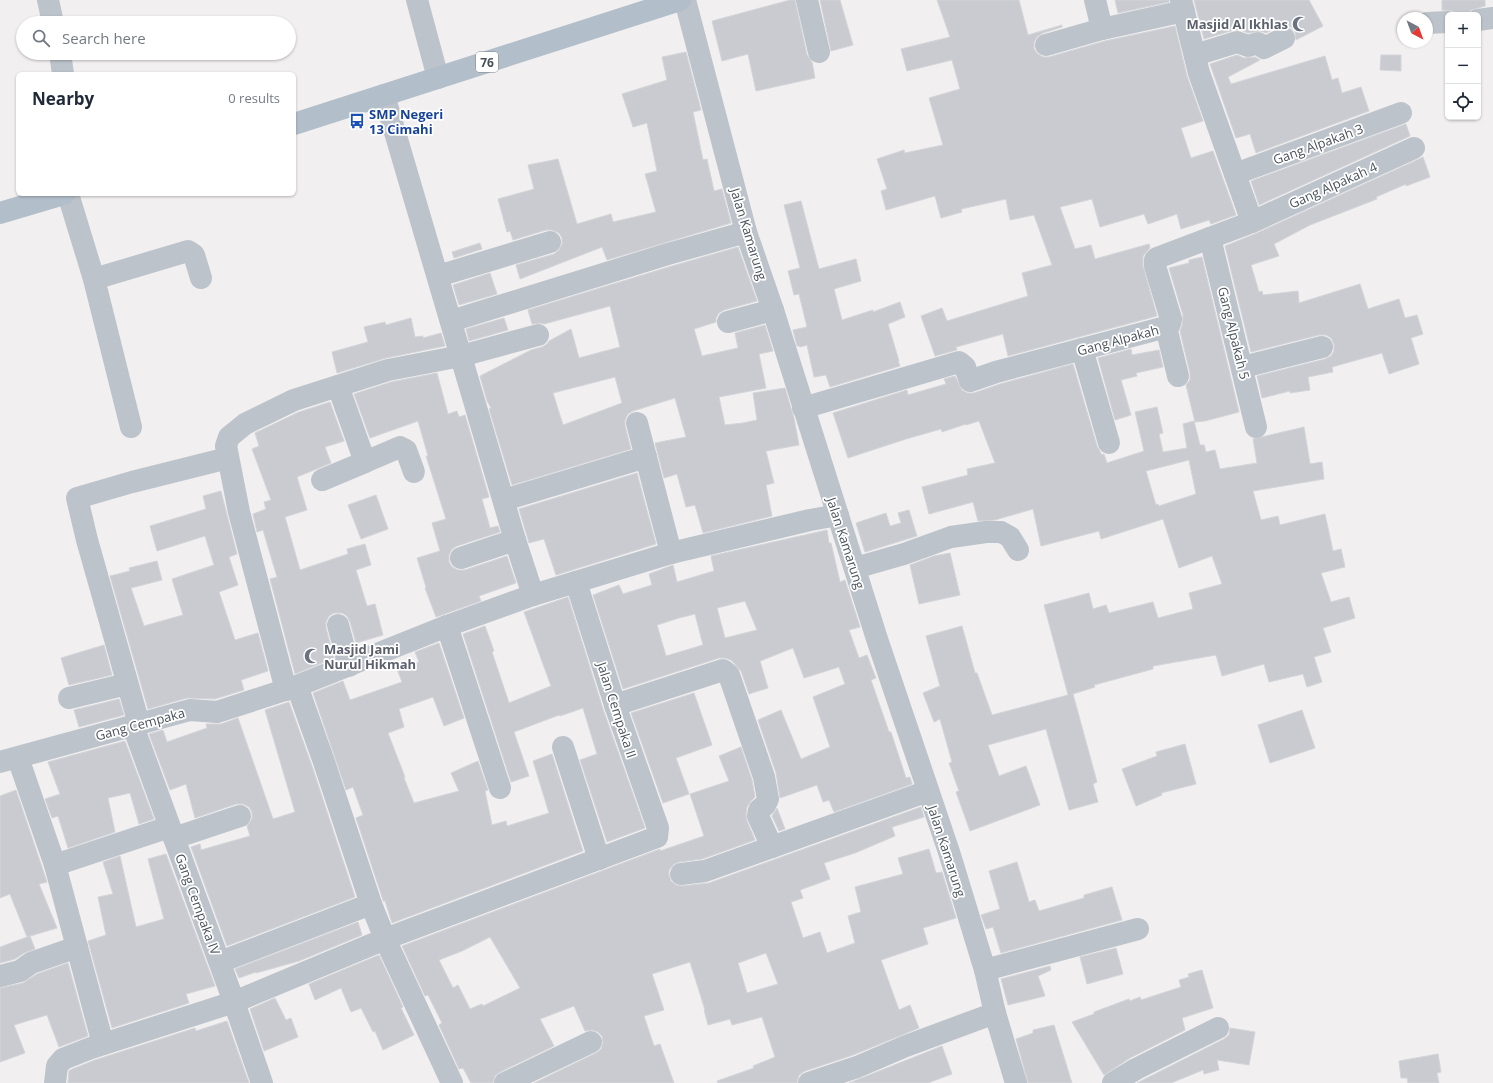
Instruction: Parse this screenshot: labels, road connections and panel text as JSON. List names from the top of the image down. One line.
{"streets":{"main road":["76"],"street":["Gang Alpakah 3","Gang Alpakah 4","Jalan Kamarung","Gang Alpakah 5","Gang Alpakah","Jalan Cempaka II","Gang Cempaka","Gang Cempaka IV"]},"crossings":[["Gang Alpakah 4","Gang Alpakah"],["Jalan Kamarung","Gang Alpakah"],["Jalan Kamarung","Gang Cempaka"],["Gang Alpakah 5","Gang Alpakah"],["Jalan Cempaka II","Gang Cempaka"],["Gang Cempaka","Gang Cempaka IV"]],"places":{"mosque":["Masjid Al Ikhlas","Masjid Jami Nurul Hikmah"],"bus stop":["SMP Negeri 13 Cimahi"]},"north":"bottom right","page":{"map_buttons":["+","−"],"search":"Search here","heading":["Nearby","0 results"]}}
